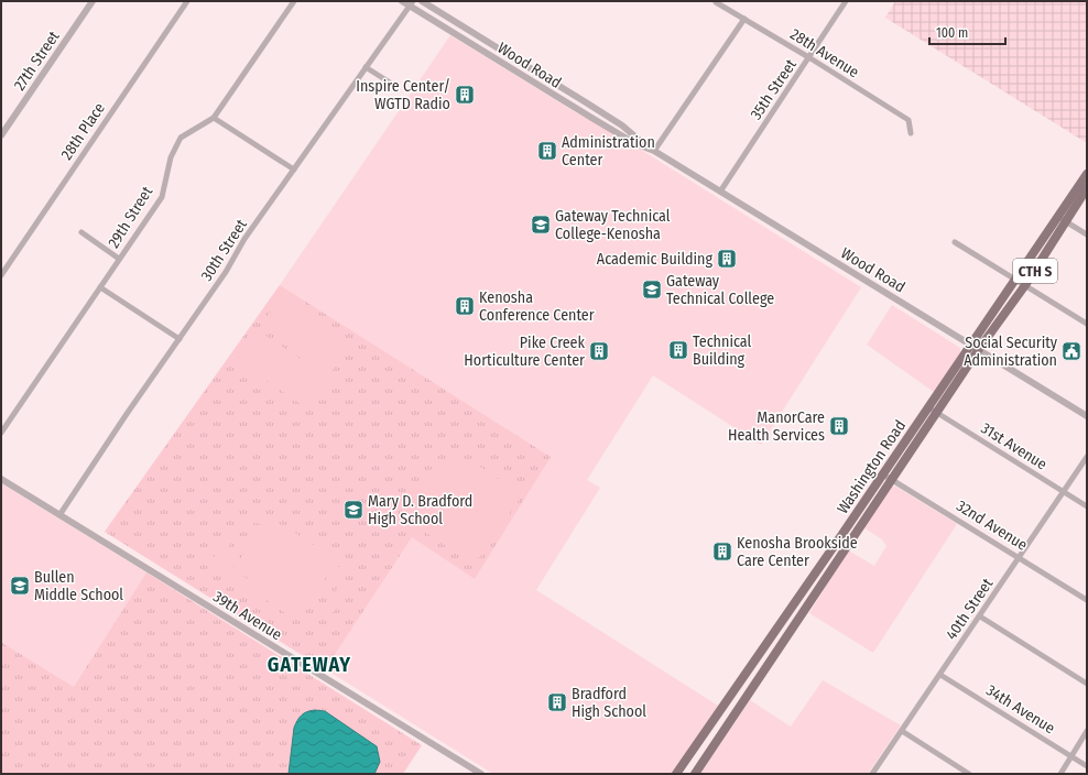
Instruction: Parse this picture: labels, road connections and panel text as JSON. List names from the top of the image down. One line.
{"streets":{"main road":["CTH S","Washington Road"],"street":["28th Avenue","27th Street","Wood Road","35th Street","28th Place","29th Street","30th Street","31st Avenue","32nd Avenue","40th Street","39th Avenue","34th Avenue"]},"crossings":[["28th Avenue","35th Street"],["Wood Road","35th Street"],["Wood Road","30th Street"],["Wood Road","Washington Road"],["30th Street","39th Avenue"],["31st Avenue","Washington Road"],["31st Avenue","40th Street"],["Washington Road","32nd Avenue"],["32nd Avenue","40th Street"],["40th Street","34th Avenue"]],"districts":["GATEWAY"],"places":{"building":["Inspire Center/ WGTD Radio","Administration Center","Academic Building","Kenosha Conference Center","Technical Building","Pike Creek Horticulture Center","ManorCare Health Services","Kenosha Brookside Care Center","Bradford High School"],"school or university":["Gateway Technical College-Kenosha","Gateway Technical College","Mary D. Bradford High School","Bullen Middle School"],"public building":["Social Security Administration"]},"scale_bar":"100 m"}
